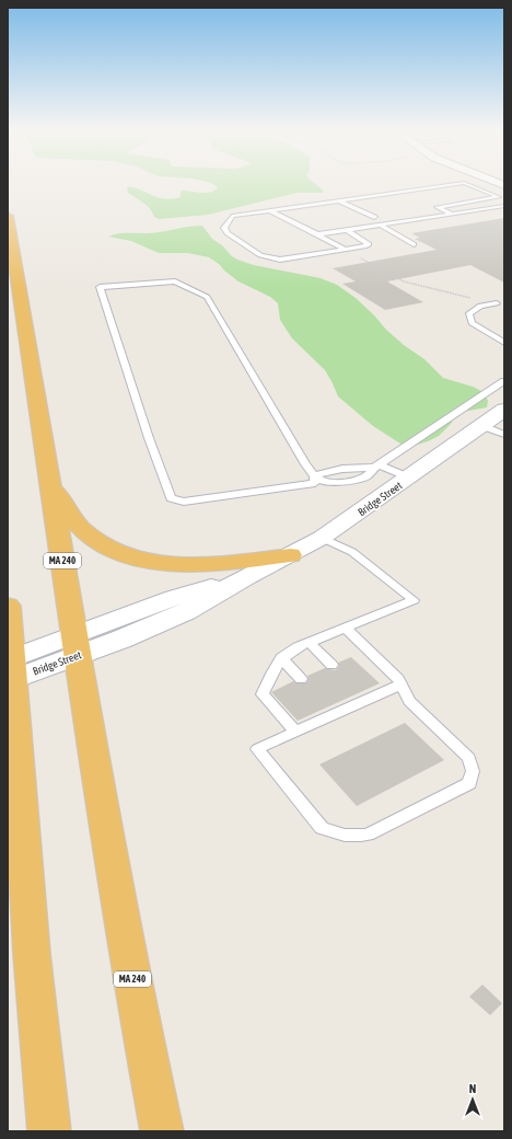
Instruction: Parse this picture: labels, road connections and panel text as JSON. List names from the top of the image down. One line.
{"streets":{"highway":["MA 240"],"street":["Bridge Street"]},"crossings":[["Bridge Street","MA 240"]],"north":"top"}
